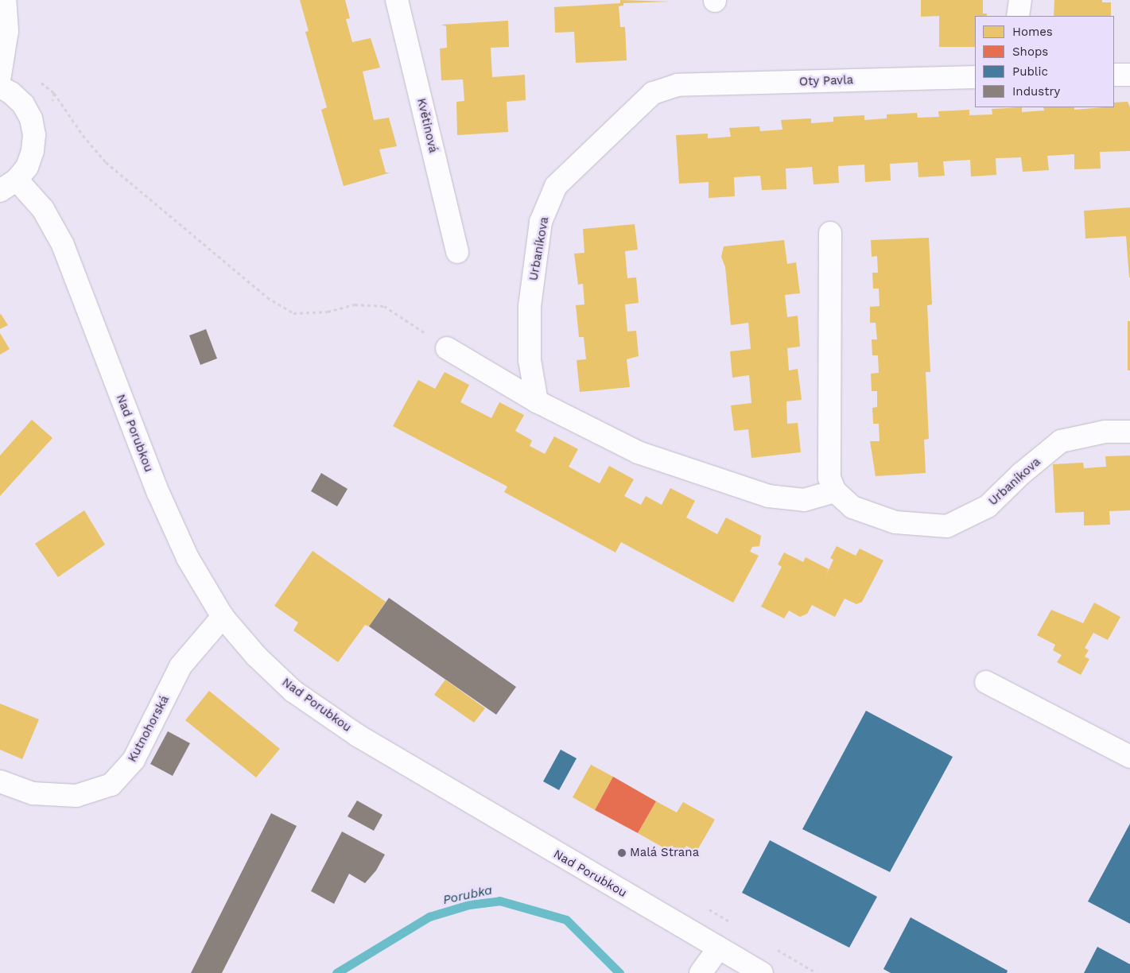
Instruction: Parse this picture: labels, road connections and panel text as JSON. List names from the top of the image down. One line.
{"streets":{"street":["Oty Pavla","Květinová","Urbaníkova","Nad Porubkou","Kutnohorská"]},"crossings":[["Oty Pavla","Urbaníkova"],["Nad Porubkou","Kutnohorská"]],"water":["Porubka"],"places":["Malá Strana"],"legend":["Homes","Shops","Public","Industry"]}
